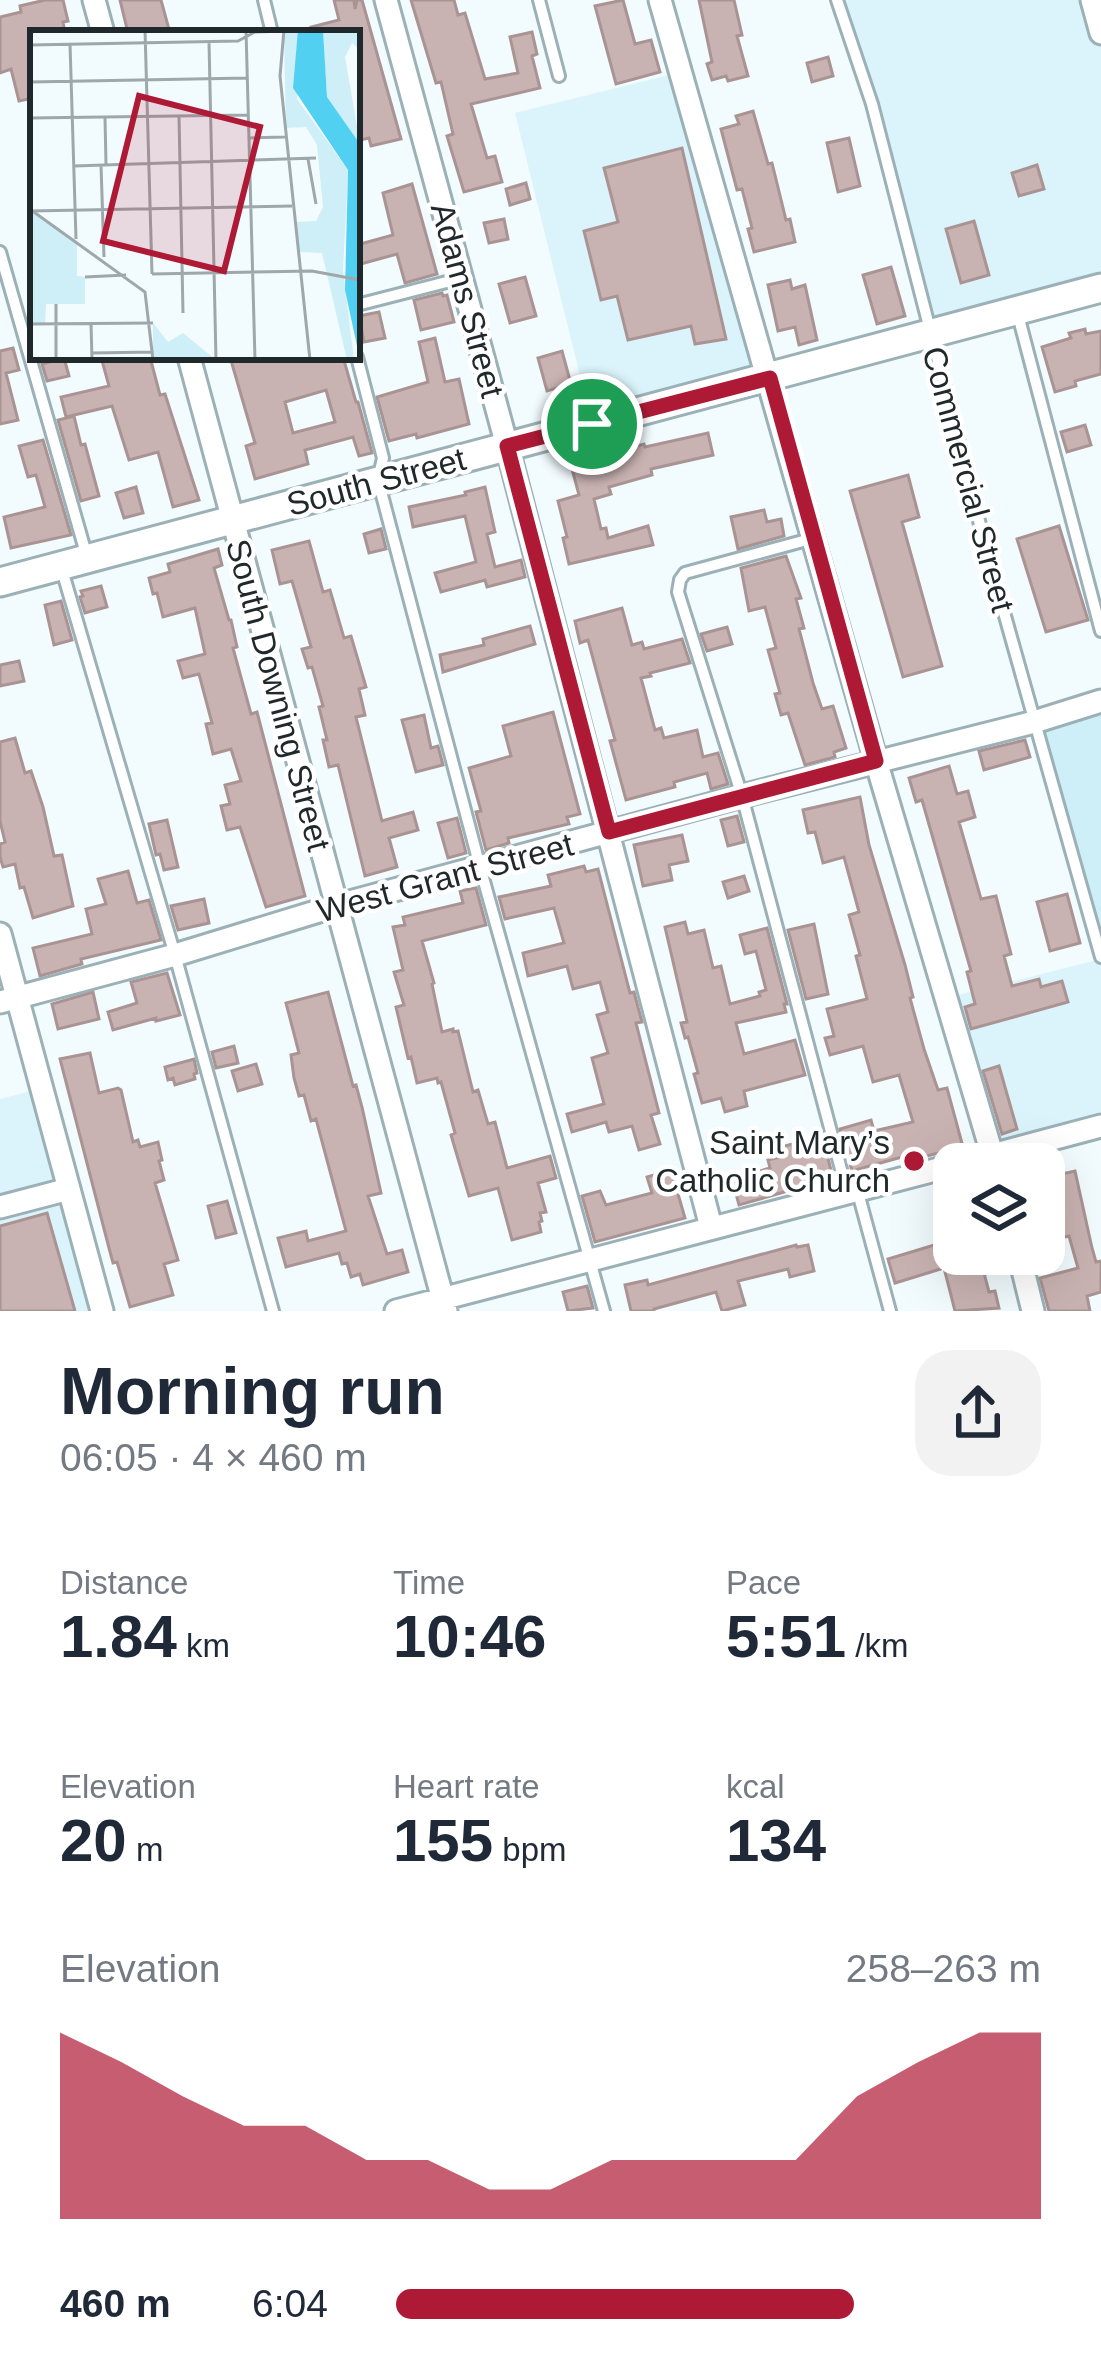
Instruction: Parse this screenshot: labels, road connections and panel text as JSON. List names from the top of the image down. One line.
{"streets":{"street":["Adams Street","South Street","South Downing Street","West Grant Street"],"lane":["Commercial Street"]},"crossings":[["Adams Street","South Street"],["Adams Street","West Grant Street"],["Commercial Street","South Street"],["Commercial Street","West Grant Street"],["South Street","South Downing Street"],["South Downing Street","West Grant Street"]],"places":["Saint Mary’s Catholic Church"],"page":{"heading":["Morning run","06:05 · 4 × 460 m"],"stats":[["Distance","1.84 km"],["Time","10:46"],["Pace","5:51 /km"],["Elevation","20 m"],["Heart rate","155 bpm"],["kcal","134"]],"chart":["Elevation","258–263 m"],"list":[{"name":"460 m","note":"6:04"}]}}
